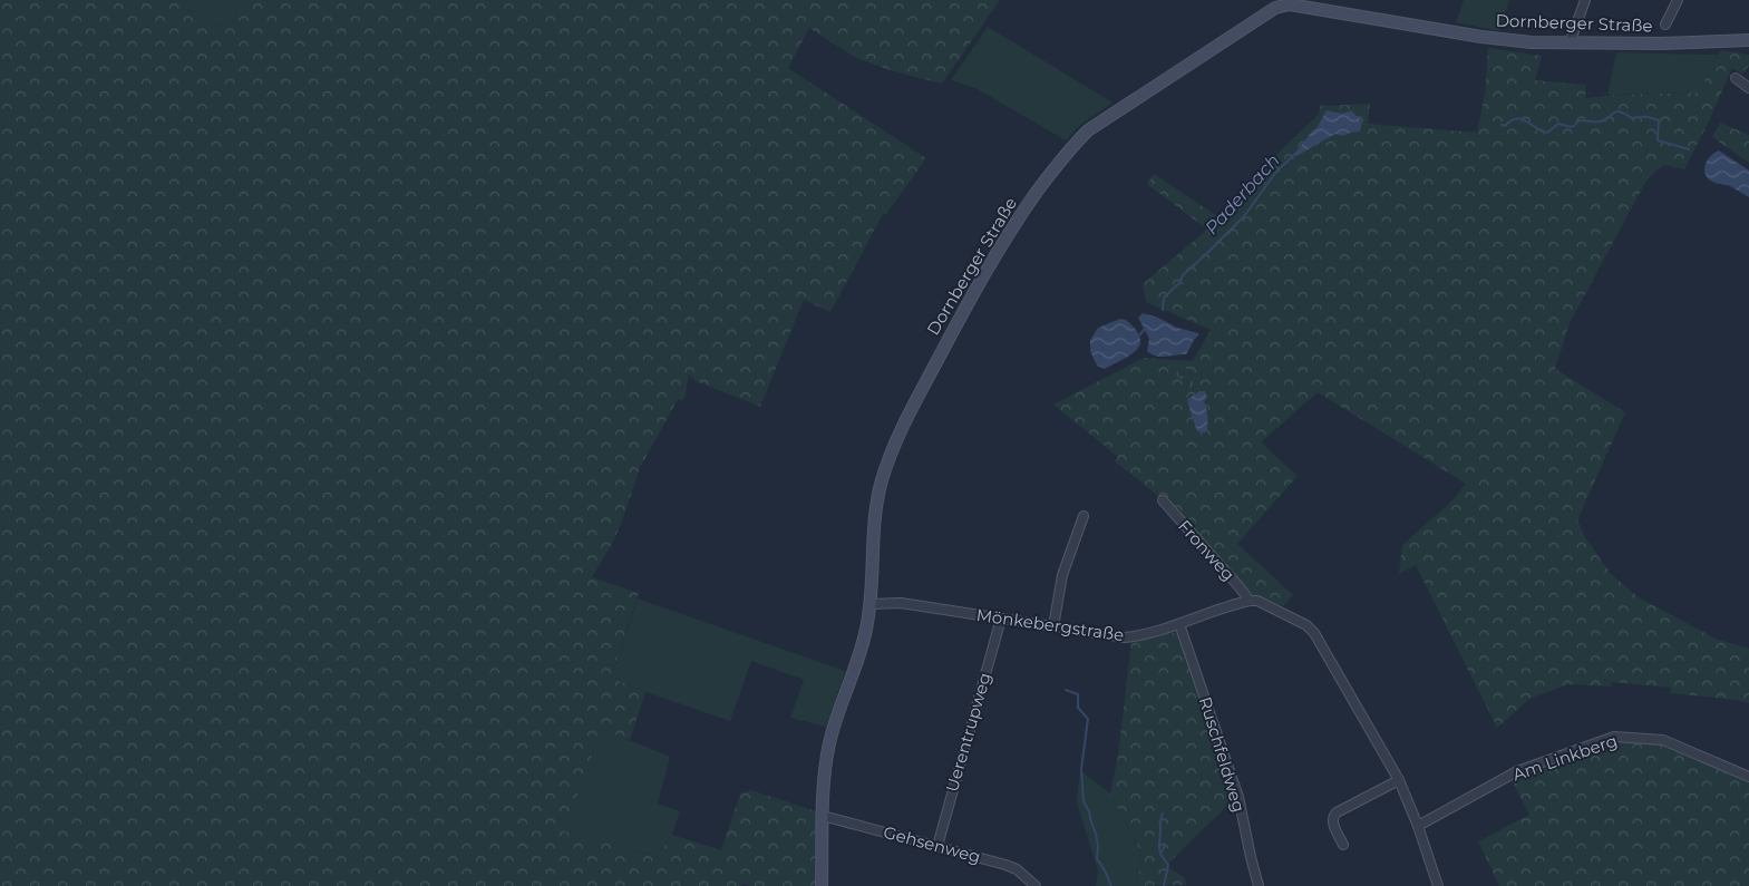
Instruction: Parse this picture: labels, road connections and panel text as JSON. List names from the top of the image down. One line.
{"streets":{"main road":["Dornberger Straße"],"street":["Fronweg","Mönkebergstraße","Uerentrupweg","Ruschfeldweg","Am Linkberg","Gehsenweg"]},"crossings":[["Dornberger Straße","Mönkebergstraße"],["Dornberger Straße","Gehsenweg"],["Fronweg","Mönkebergstraße"],["Mönkebergstraße","Uerentrupweg"],["Mönkebergstraße","Ruschfeldweg"],["Uerentrupweg","Gehsenweg"]],"water":["Paderbach"]}
